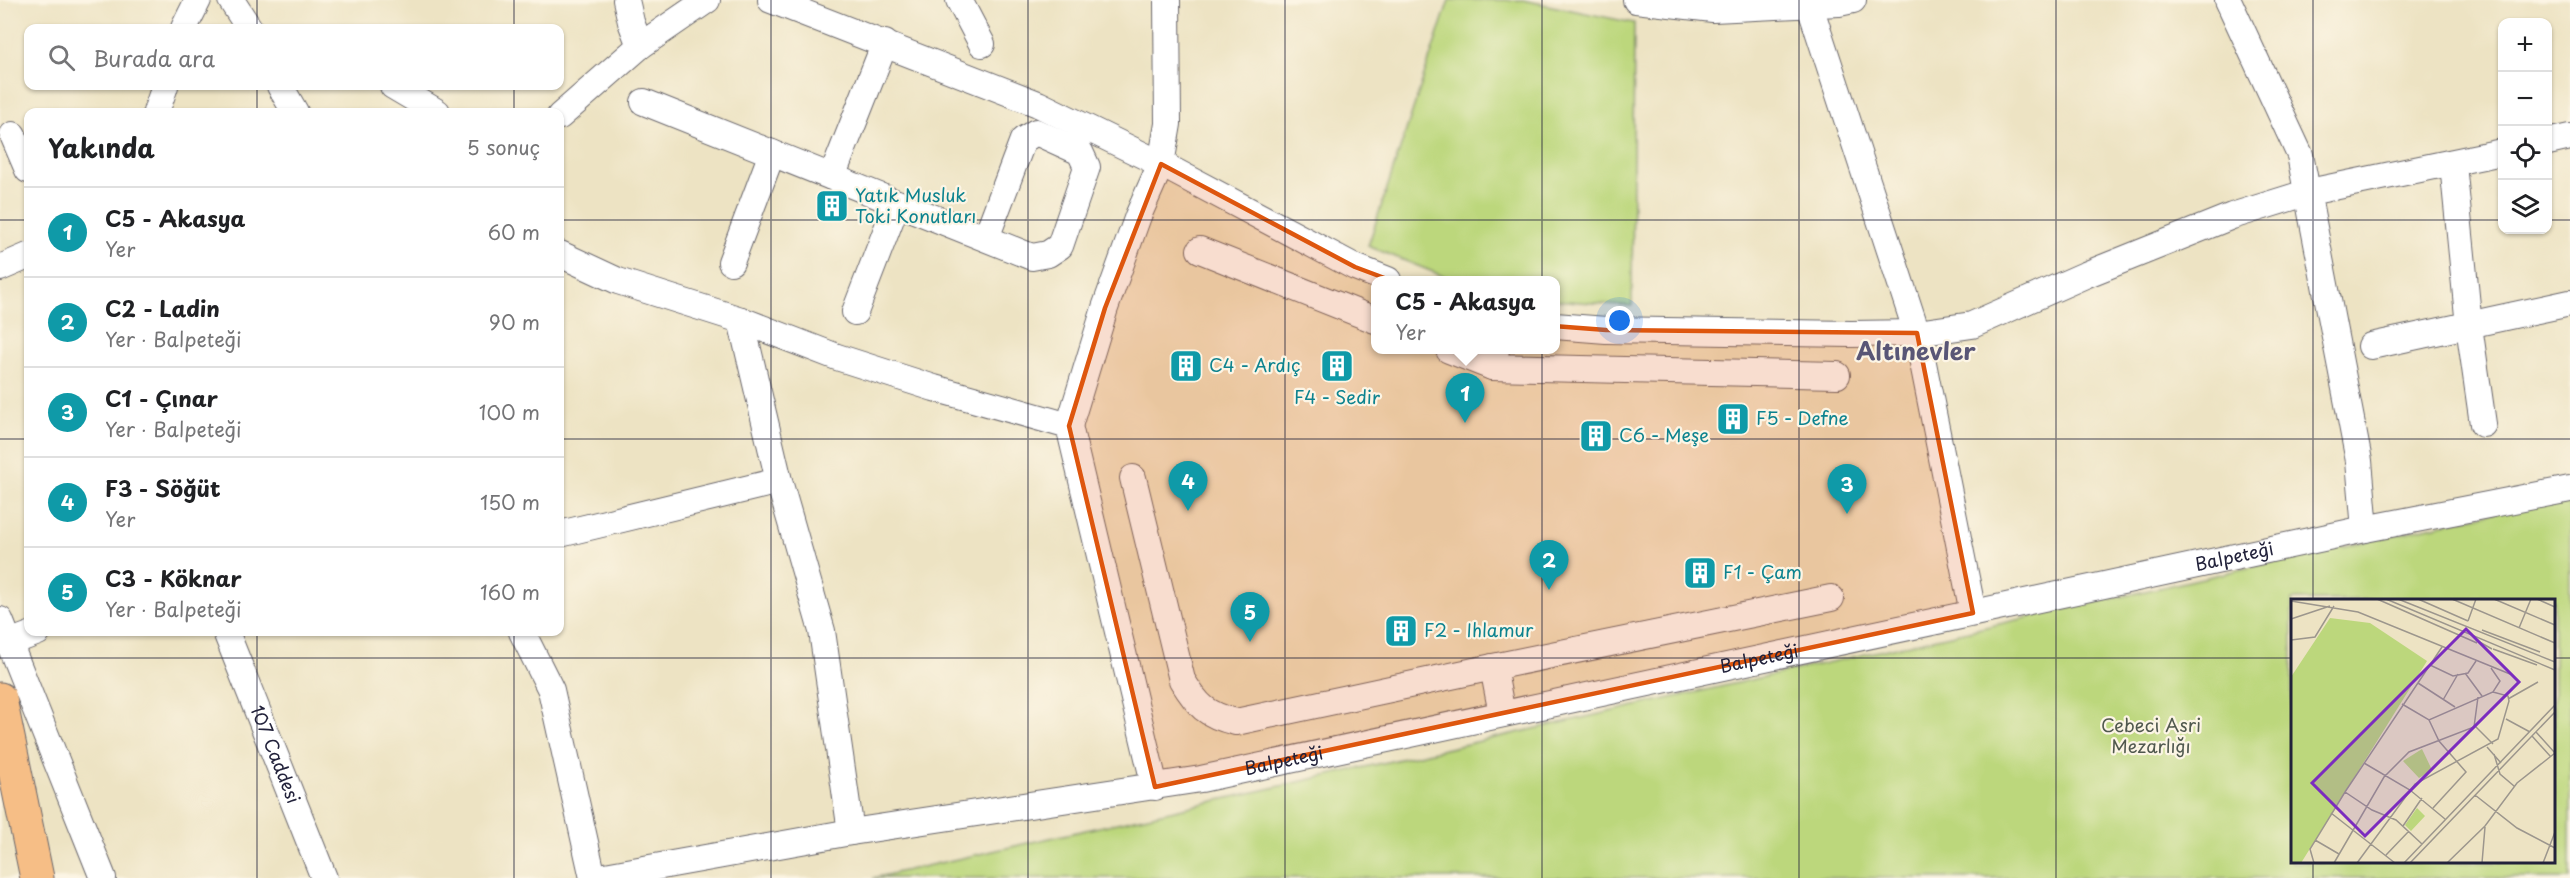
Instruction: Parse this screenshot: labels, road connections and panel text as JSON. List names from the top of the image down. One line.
{"streets":{"street":["Balpeteği","107 Caddesi"]},"districts":["Altınevler"],"parks":["Cebeci Asri Mezarlığı"],"places":{"building":["Yatık Musluk Toki Konutları","C4 - Ardıç","F4 - Sedir","F5 - Defne","C6 - Meşe","F1 - Çam","F2 - Ihlamur"]},"page":{"map_buttons":["+","−"],"search":"Burada ara","heading":["Yakında","5 sonuç"],"list":[{"mark":"1","name":"C5 - Akasya","note":"Yer","value":"60 m"},{"mark":"2","name":"C2 - Ladin","note":"Yer · Balpeteği","value":"90 m"},{"mark":"3","name":"C1 - Çınar","note":"Yer · Balpeteği","value":"100 m"},{"mark":"4","name":"F3 - Söğüt","note":"Yer","value":"150 m"},{"mark":"5","name":"C3 - Köknar","note":"Yer · Balpeteği","value":"160 m"}],"popup":["C5 - Akasya","Yer"],"pins":["1","4","3","2","5"]}}
